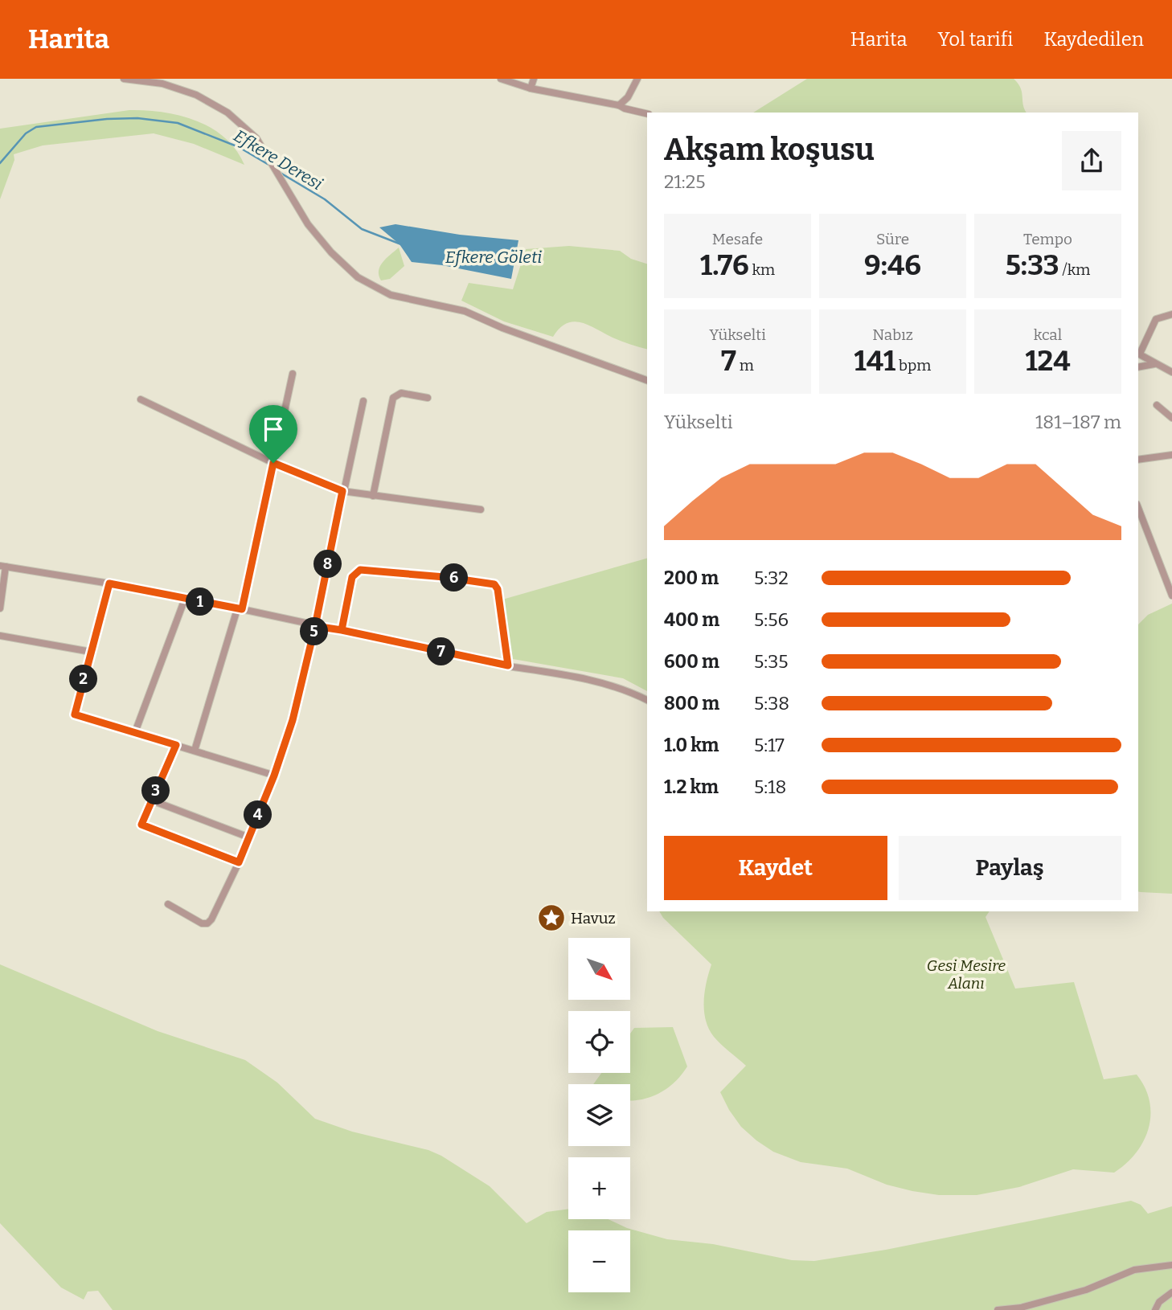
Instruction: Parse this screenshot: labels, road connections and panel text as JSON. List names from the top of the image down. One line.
{"water":["Efkere Deresi","Efkere Göleti"],"parks":["Gesi Mesire Alanı"],"places":{"place":["Havuz"]},"north":"bottom right","page":{"header":"Harita","nav":["Harita","Yol tarifi","Kaydedilen"],"heading":["Akşam koşusu","21:25"],"stats":[["Mesafe","1.76 km"],["Süre","9:46"],["Tempo","5:33 /km"],["Yükselti","7 m"],["Nabız","141 bpm"],["kcal","124"]],"chart":["Yükselti","181–187 m"],"pins":["8","6","1","5","7","2","3","4"],"list":[{"name":"200 m","note":"5:32"},{"name":"400 m","note":"5:56"},{"name":"600 m","note":"5:35"},{"name":"800 m","note":"5:38"},{"name":"1.0 km","note":"5:17"},{"name":"1.2 km","note":"5:18"}],"buttons":["Kaydet","Paylaş"],"map_buttons":["+","−"]}}
